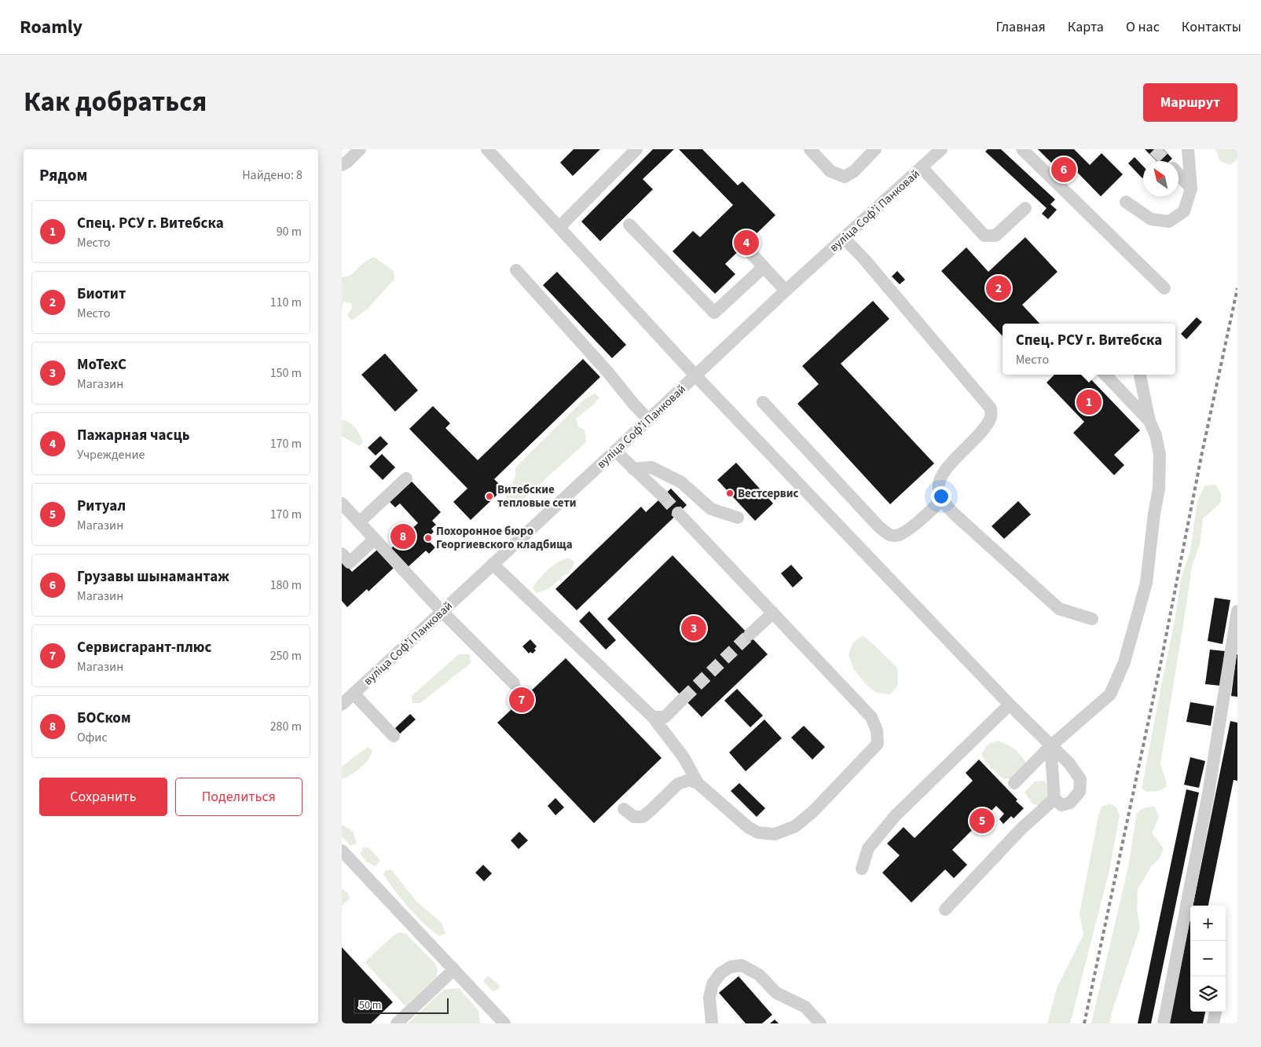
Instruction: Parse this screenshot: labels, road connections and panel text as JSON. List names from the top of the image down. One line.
{"streets":{"street":["вуліца Софʼі Панковай"]},"places":["Вестсервис","Витебские тепловые сети","Похоронное бюро Георгиевского кладбища"],"scale_bar":"50 m","north":"top left","page":{"header":"Roamly","nav":["Главная","Карта","О нас","Контакты"],"title":"Как добраться","buttons":["Маршрут",["Сохранить","Поделиться"]],"heading":["Рядом","Найдено: 8"],"pins":["6","4","2","1","8","3","7","5"],"list":[{"mark":"1","name":"Спец. РСУ г. Витебска","note":"Место","value":"90 m"},{"mark":"2","name":"Биотит","note":"Место","value":"110 m"},{"mark":"3","name":"MoTexC","note":"Магазин","value":"150 m"},{"mark":"4","name":"Пажарная часць","note":"Учреждение","value":"170 m"},{"mark":"5","name":"Ритуал","note":"Магазин","value":"170 m"},{"mark":"6","name":"Грузавы шынамантаж","note":"Магазин","value":"180 m"},{"mark":"7","name":"Сервисгарант-плюс","note":"Магазин","value":"250 m"},{"mark":"8","name":"БОСком","note":"Офис","value":"280 m"}],"popup":["Спец. РСУ г. Витебска","Место"],"map_buttons":["+","−"],"scale":"50 m"}}
